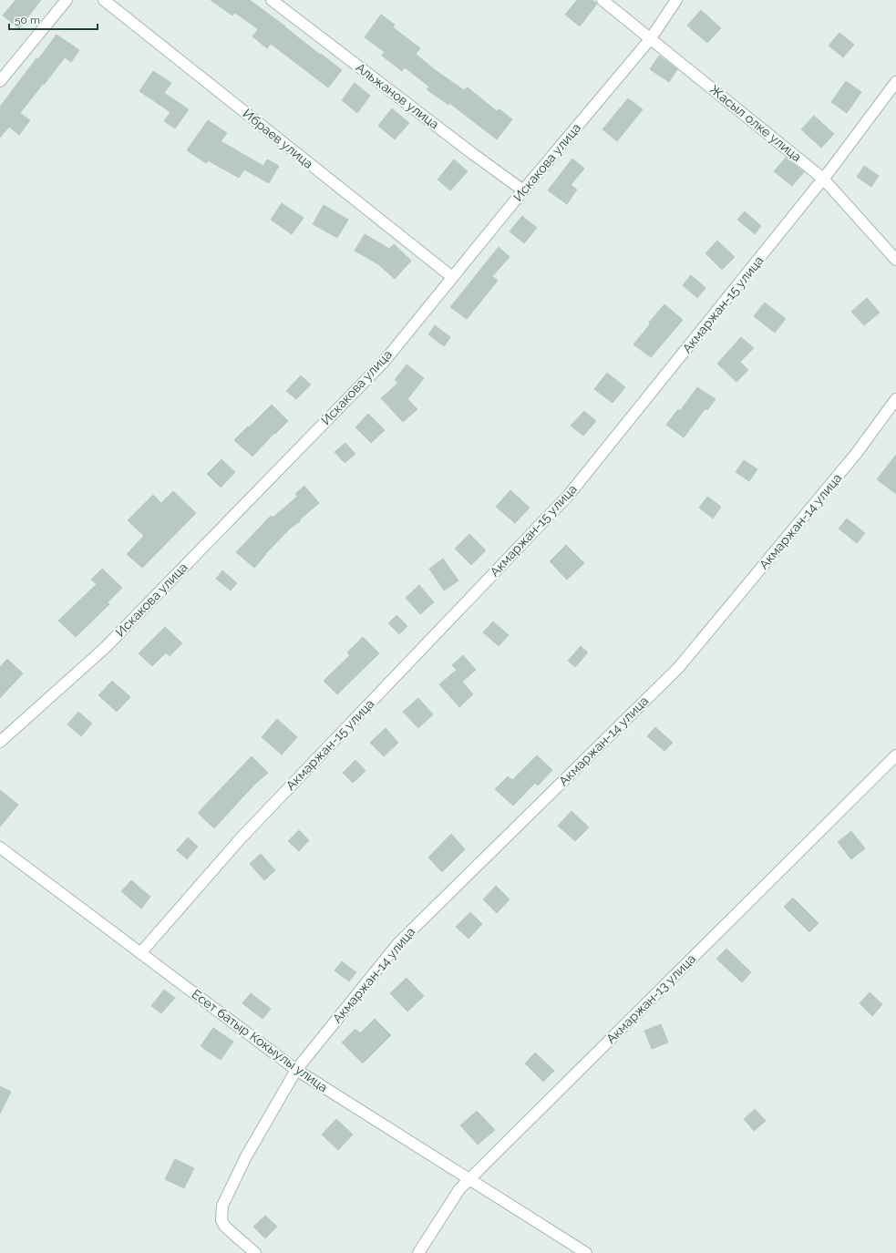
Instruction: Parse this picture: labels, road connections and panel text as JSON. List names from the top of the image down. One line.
{"streets":{"street":["Альжанов улица","Жасыл олке улица","Ибраев улица","Искакова улица","Акмаржан-15 улица","Акмаржан-14 улица","Акмаржан-13 улица","Есет батыр Кокыулы улица"]},"crossings":[["Альжанов улица","Искакова улица"],["Жасыл олке улица","Искакова улица"],["Жасыл олке улица","Акмаржан-15 улица"],["Ибраев улица","Искакова улица"],["Акмаржан-15 улица","Есет батыр Кокыулы улица"],["Акмаржан-14 улица","Есет батыр Кокыулы улица"],["Акмаржан-13 улица","Есет батыр Кокыулы улица"]],"scale_bar":"50 m"}
